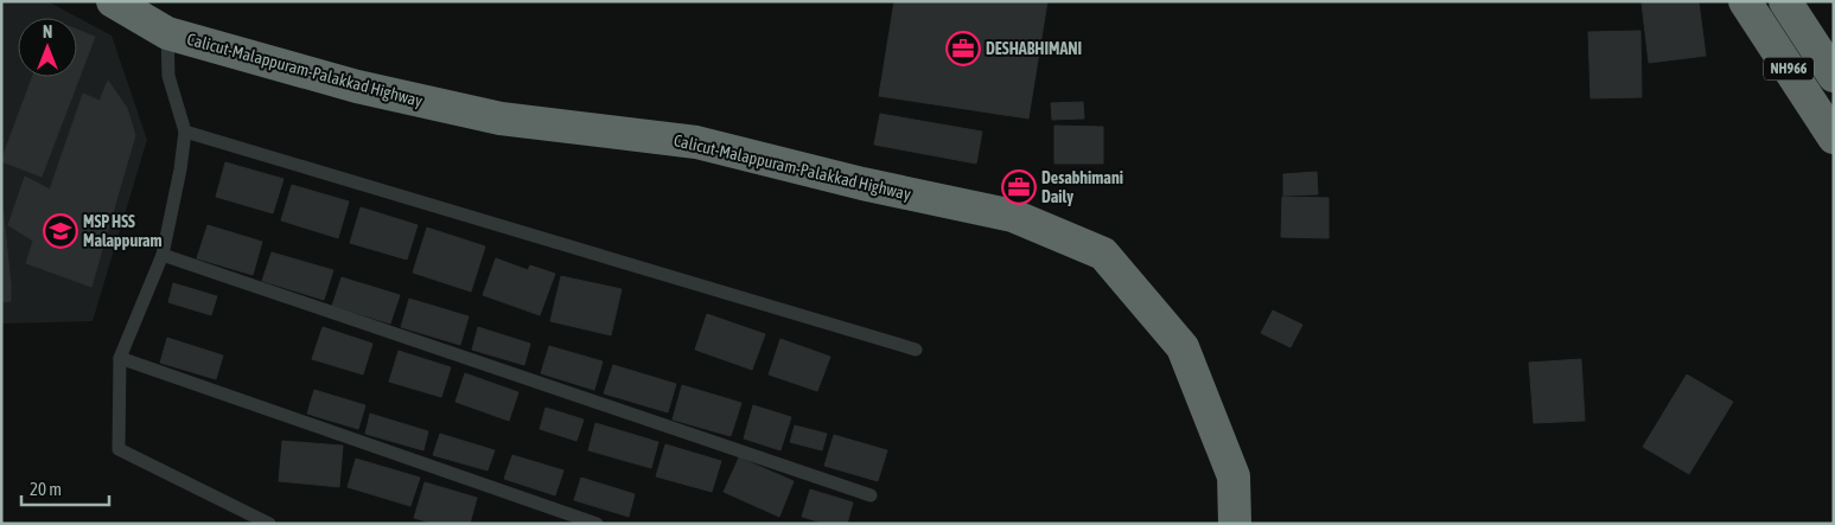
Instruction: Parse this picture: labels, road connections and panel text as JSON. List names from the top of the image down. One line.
{"streets":{"highway":["NH966","Calicut-Malappuram-Palakkad Highway"]},"places":{"office":["DESHABHIMANI","Desabhimani Daily"],"school or university":["MSP HSS Malappuram"]},"scale_bar":"20 m","north":"top"}
